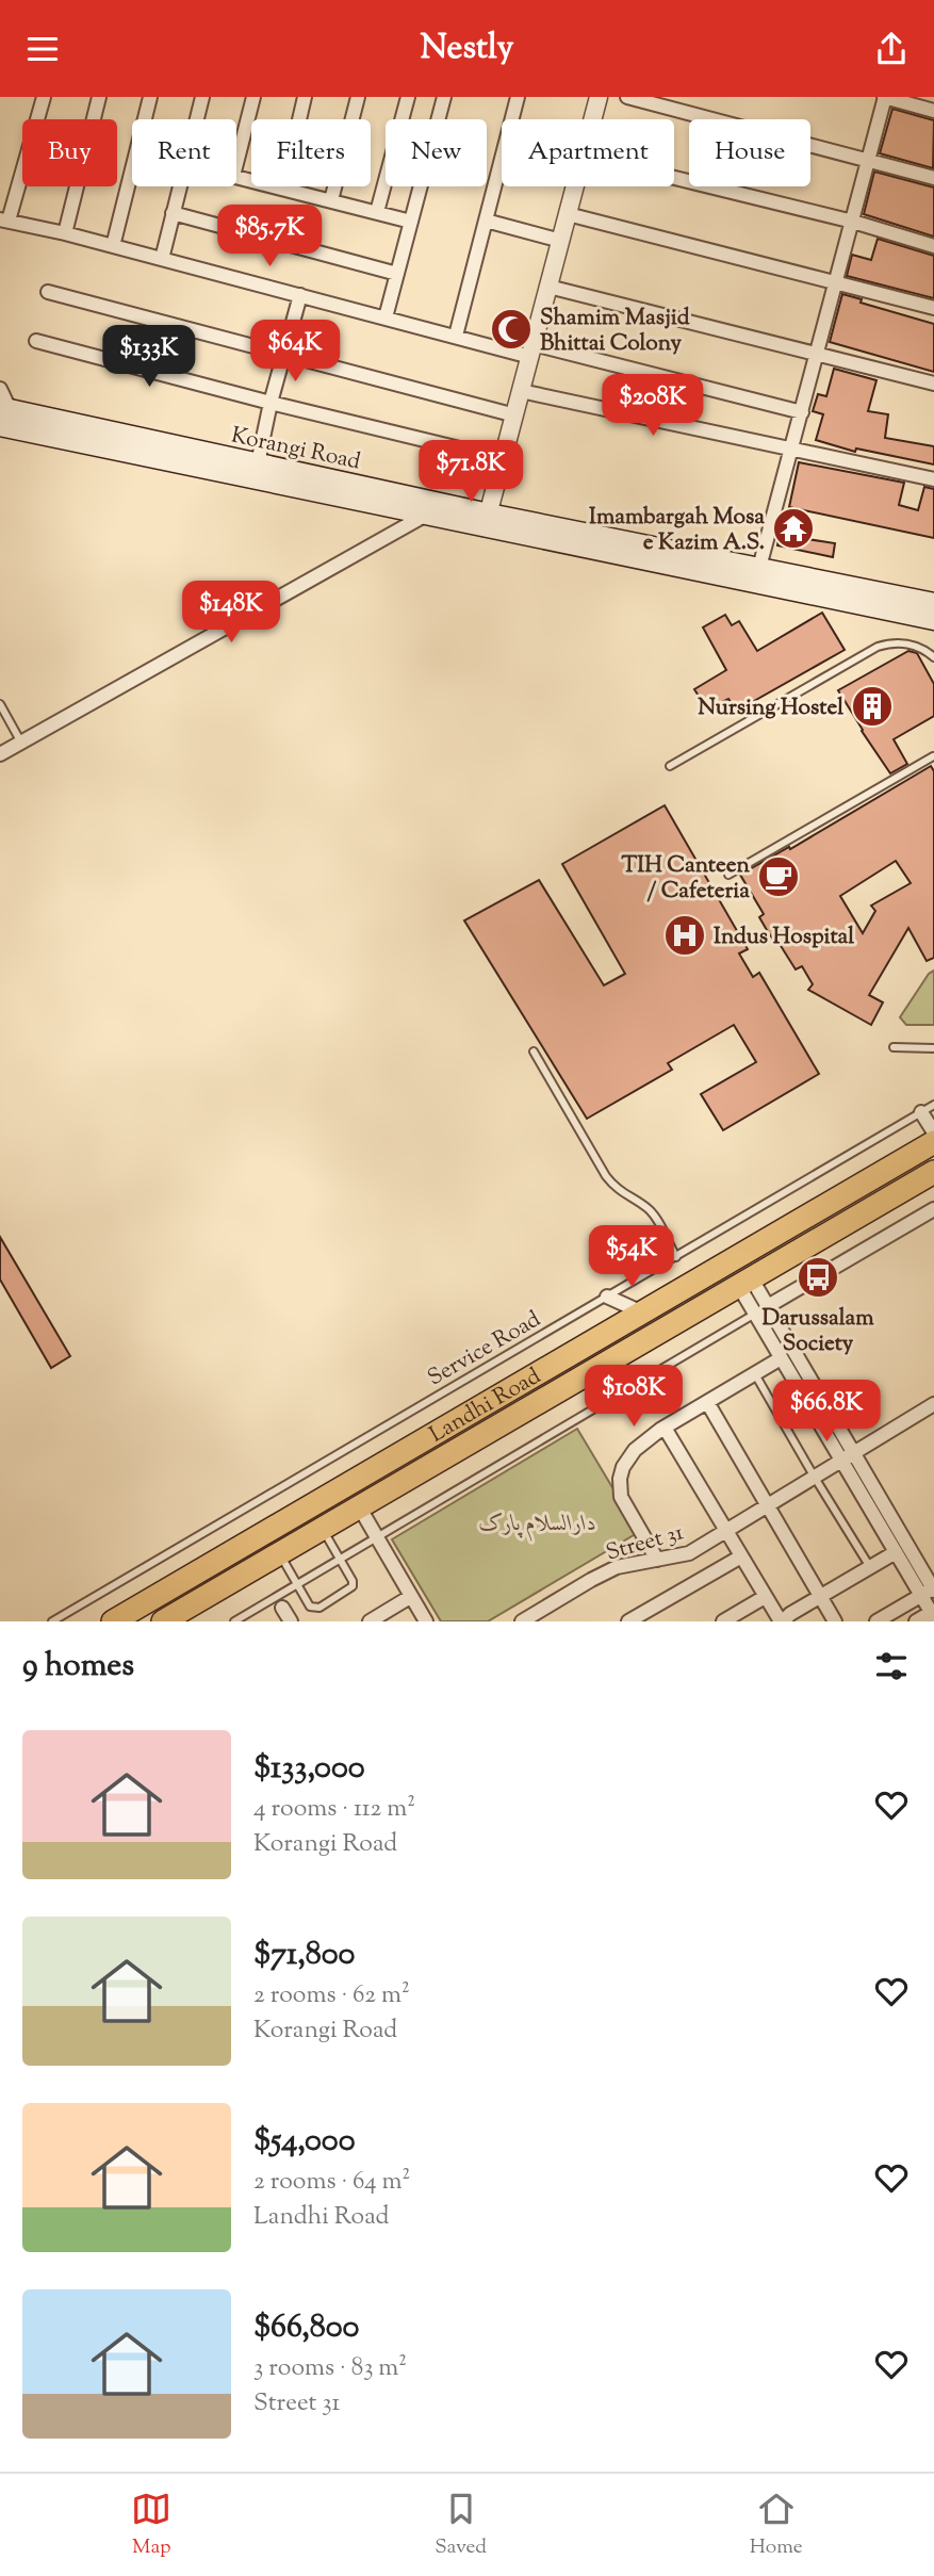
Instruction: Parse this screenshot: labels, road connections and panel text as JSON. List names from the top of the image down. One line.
{"streets":{"main road":["Korangi Road","Landhi Road"],"street":["Street 31"],"lane":["Service Road"]},"parks":["دارالسلام پارک"],"places":{"mosque":["Shamim Masjid Bhittai Colony"],"temple":["Imambargah Mosa e Kazim A.S."],"building":["Nursing Hostel"],"cafe":["TIH Canteen / Cafeteria"],"hospital":["Indus Hospital"],"bus stop":["Darussalam Society"]},"page":{"header":"Nestly","chip":["Buy","Rent","Filters","New","Apartment","House"],"price":["$85.7K","$64K","$133K","$208K","$71.8K","$148K","$54K","$108K","$66.8K"],"heading":"9 homes","list":[{"name":"$133,000","note":"4 rooms · 112 m² · Korangi Road"},{"name":"$71,800","note":"2 rooms · 62 m² · Korangi Road"},{"name":"$54,000","note":"2 rooms · 64 m² · Landhi Road"},{"name":"$66,800","note":"3 rooms · 83 m² · Street 31"}],"tabs":["Map","Saved","Home"]}}
